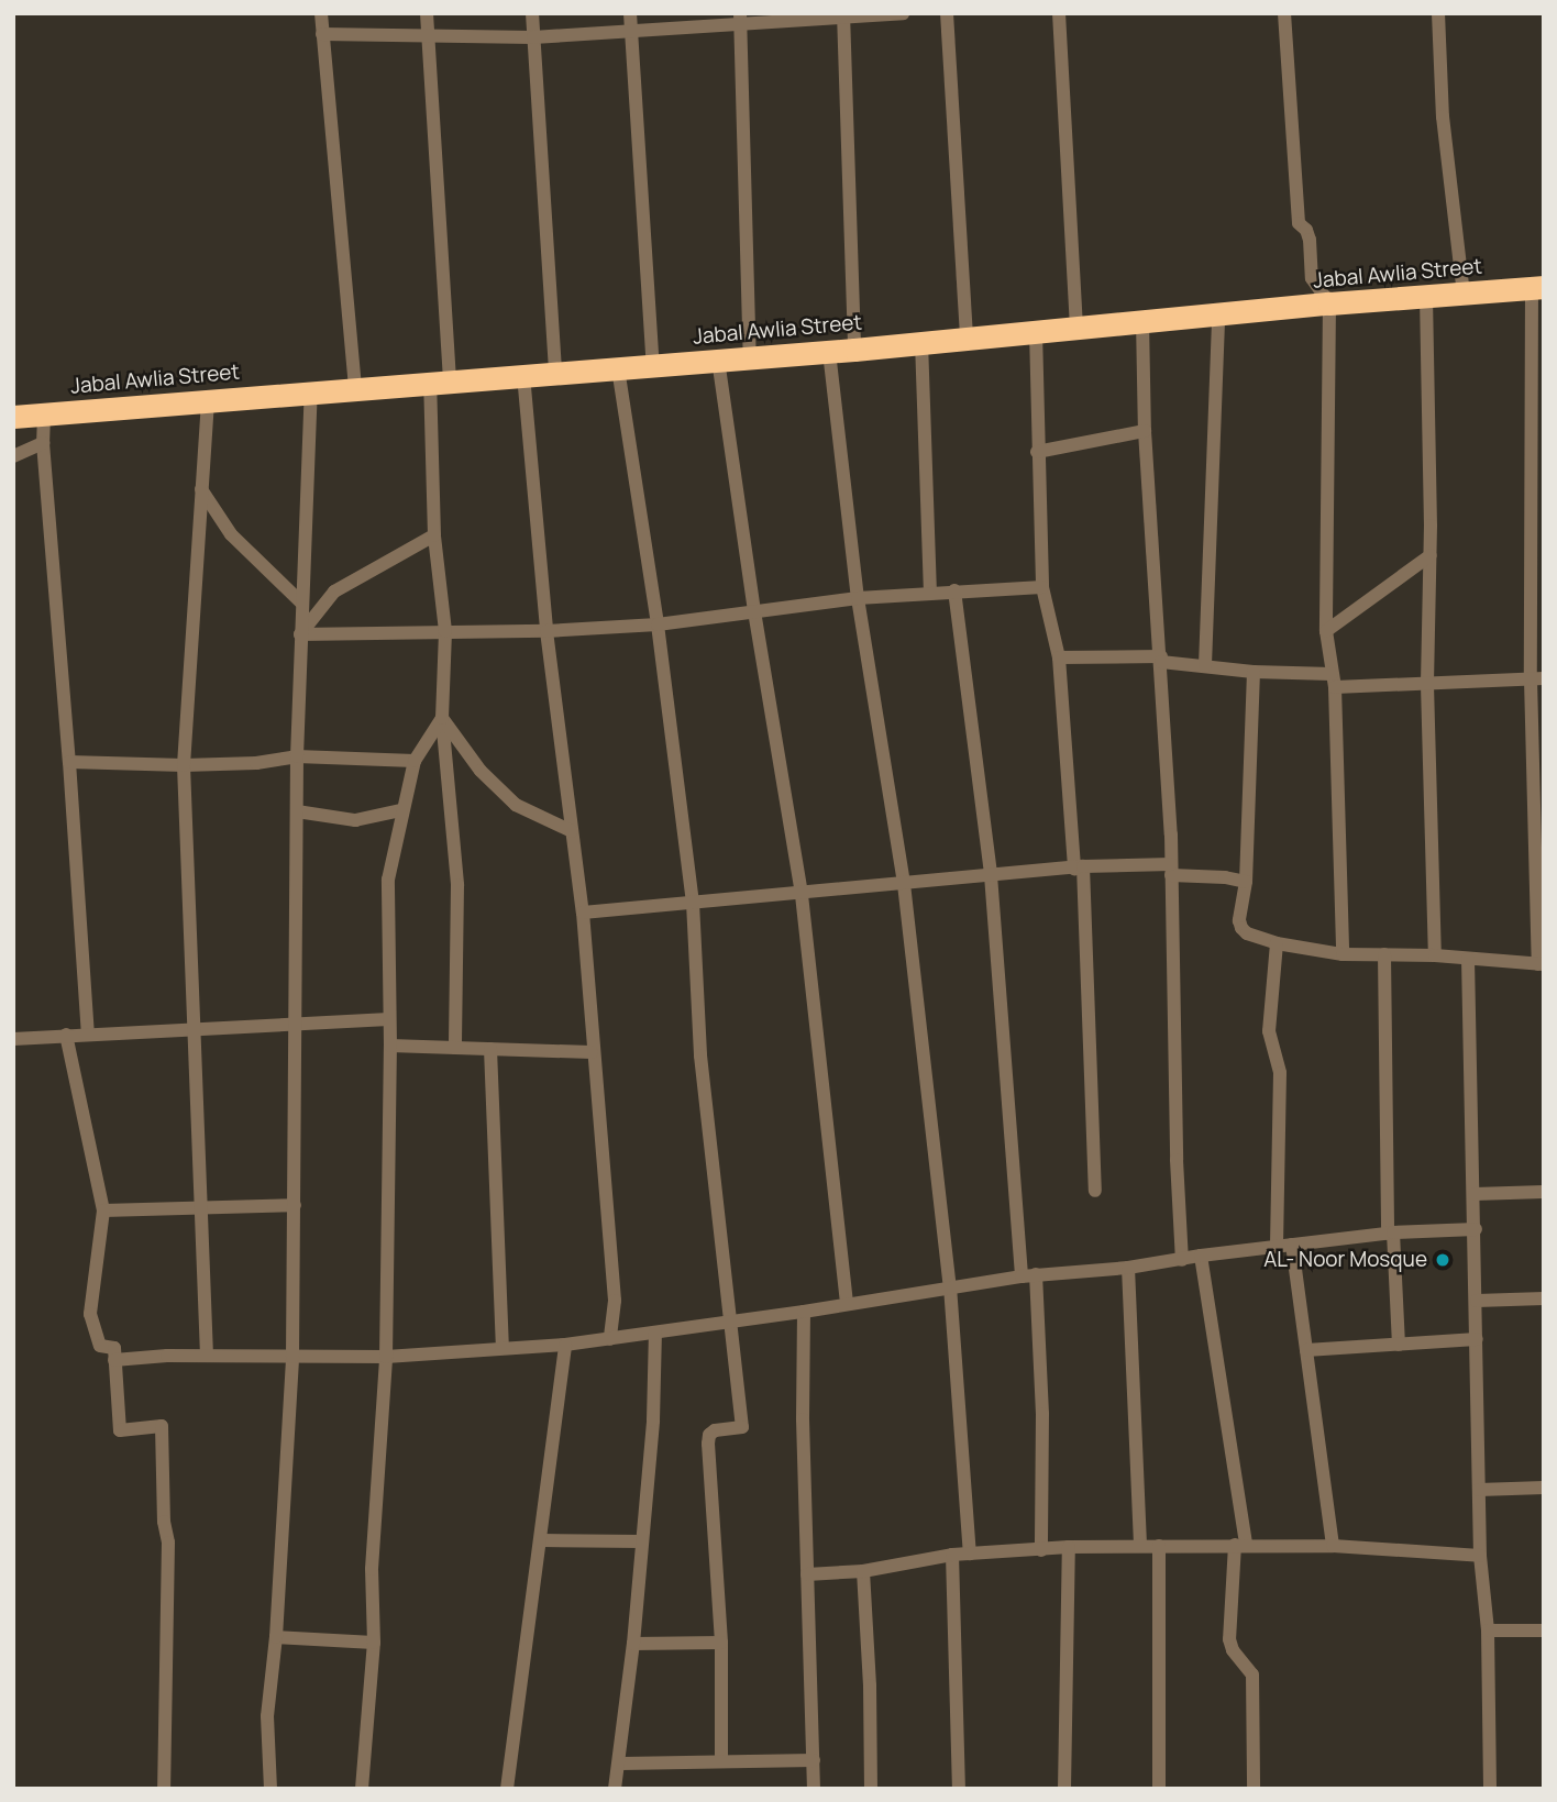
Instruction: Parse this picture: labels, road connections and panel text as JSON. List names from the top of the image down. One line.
{"streets":{"highway":["Jabal Awlia Street"]},"places":["AL- Noor Mosque"]}
